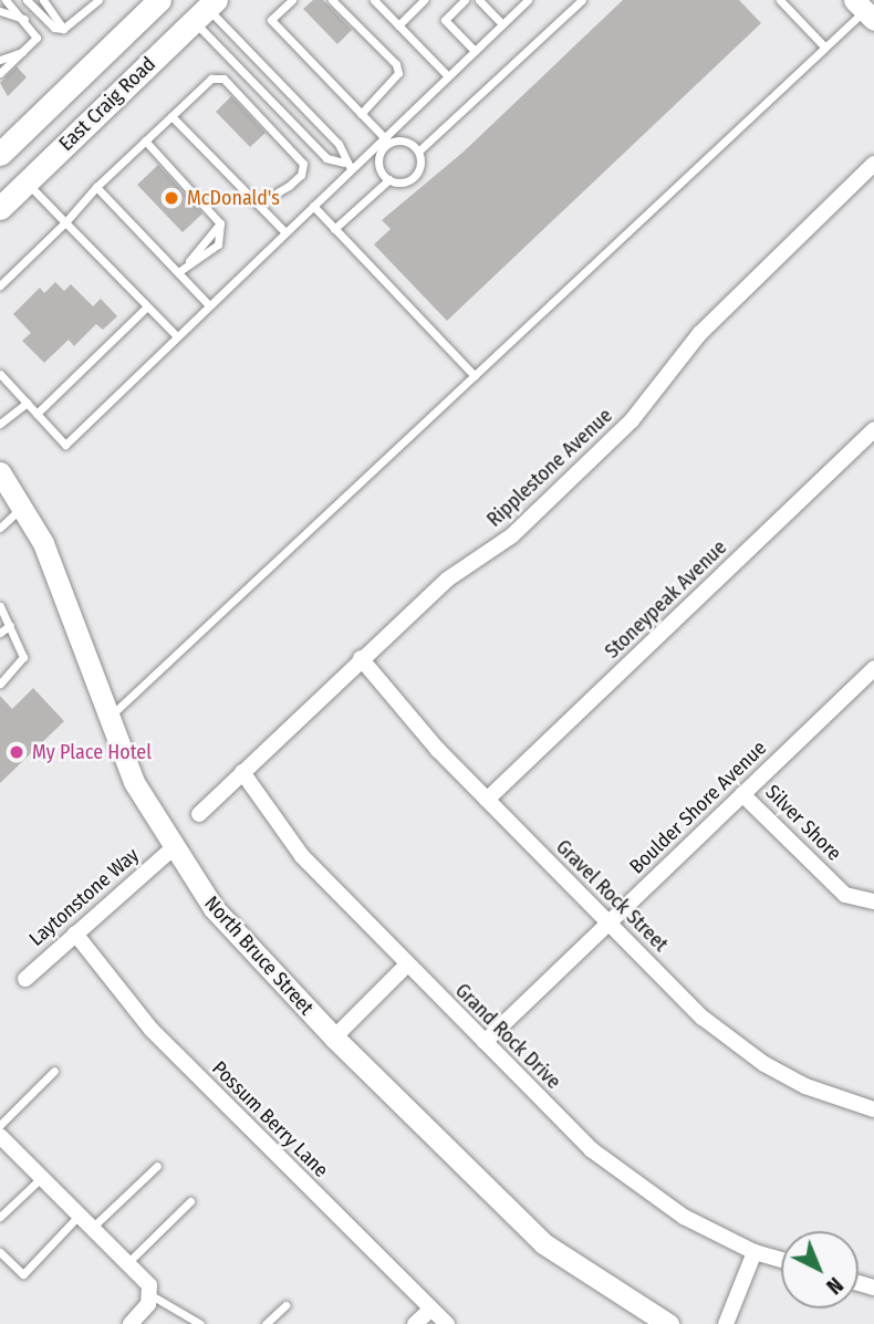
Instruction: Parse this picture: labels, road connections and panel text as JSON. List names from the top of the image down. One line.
{"streets":{"main road":["East Craig Road"],"street":["Ripplestone Avenue","Stoneypeak Avenue","Boulder Shore Avenue","Silver Shore","Gravel Rock Street","Laytonstone Way","North Bruce Street","Grand Rock Drive","Possum Berry Lane"]},"crossings":[["Ripplestone Avenue","Gravel Rock Street"],["Ripplestone Avenue","Grand Rock Drive"],["Stoneypeak Avenue","Gravel Rock Street"],["Boulder Shore Avenue","Silver Shore"],["Boulder Shore Avenue","Gravel Rock Street"],["Boulder Shore Avenue","Grand Rock Drive"],["Laytonstone Way","North Bruce Street"],["Laytonstone Way","Possum Berry Lane"]],"places":["McDonald's","My Place Hotel"],"north":"bottom right"}
